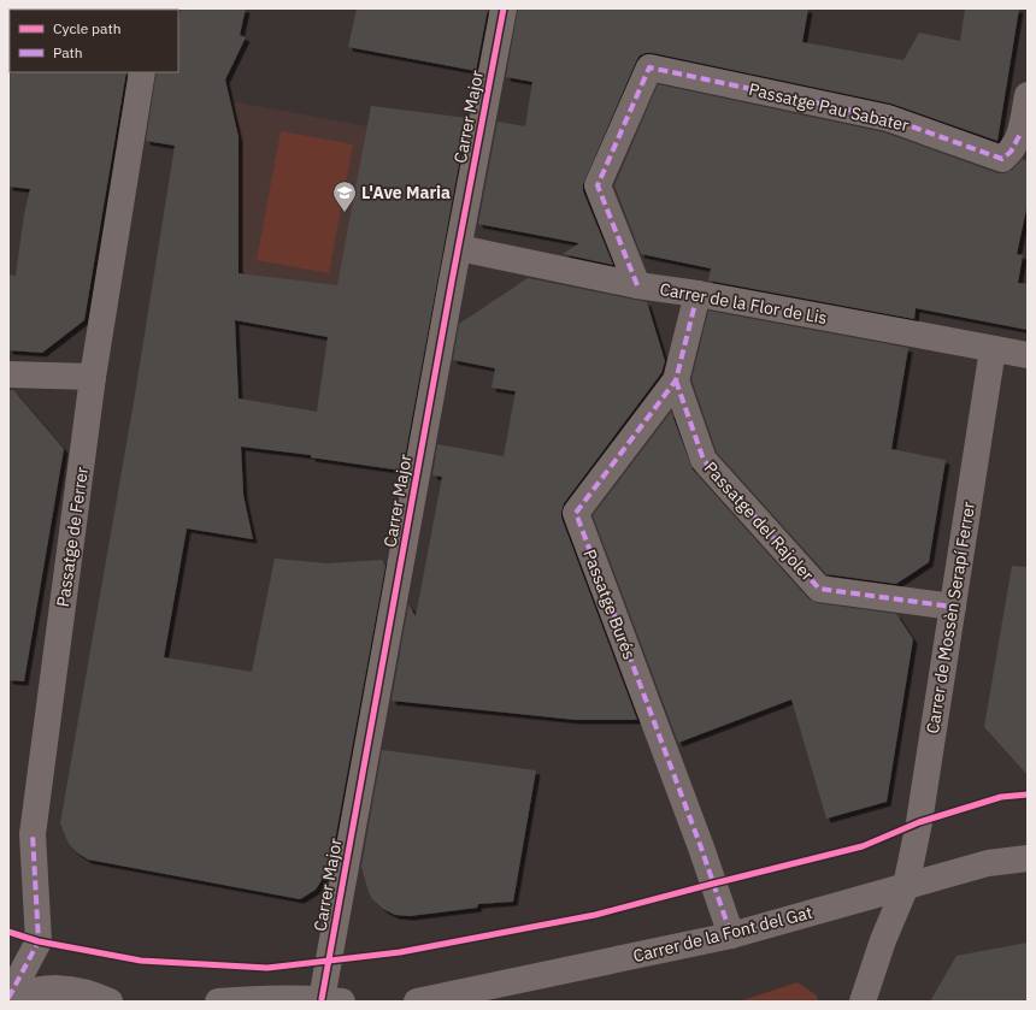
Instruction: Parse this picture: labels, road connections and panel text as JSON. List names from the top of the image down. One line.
{"streets":{"street":["Passatge Pau Sabater","Carrer Major","Carrer de la Flor de Lis","Passatge del Rajoler","Passatge de Ferrer","Passatge Burés","Carrer de Mossèn Serapí Ferrer","Carrer de la Font del Gat"]},"crossings":[["Passatge Pau Sabater","Carrer de la Flor de Lis"],["Carrer Major","Carrer de la Flor de Lis"],["Carrer de la Flor de Lis","Passatge Burés"],["Carrer de la Flor de Lis","Carrer de Mossèn Serapí Ferrer"],["Passatge del Rajoler","Passatge Burés"],["Passatge del Rajoler","Carrer de Mossèn Serapí Ferrer"],["Passatge Burés","Carrer de la Font del Gat"],["Carrer de Mossèn Serapí Ferrer","Carrer de la Font del Gat"]],"places":{"school or university":["L'Ave Maria"]},"legend":["Cycle path","Path"]}
